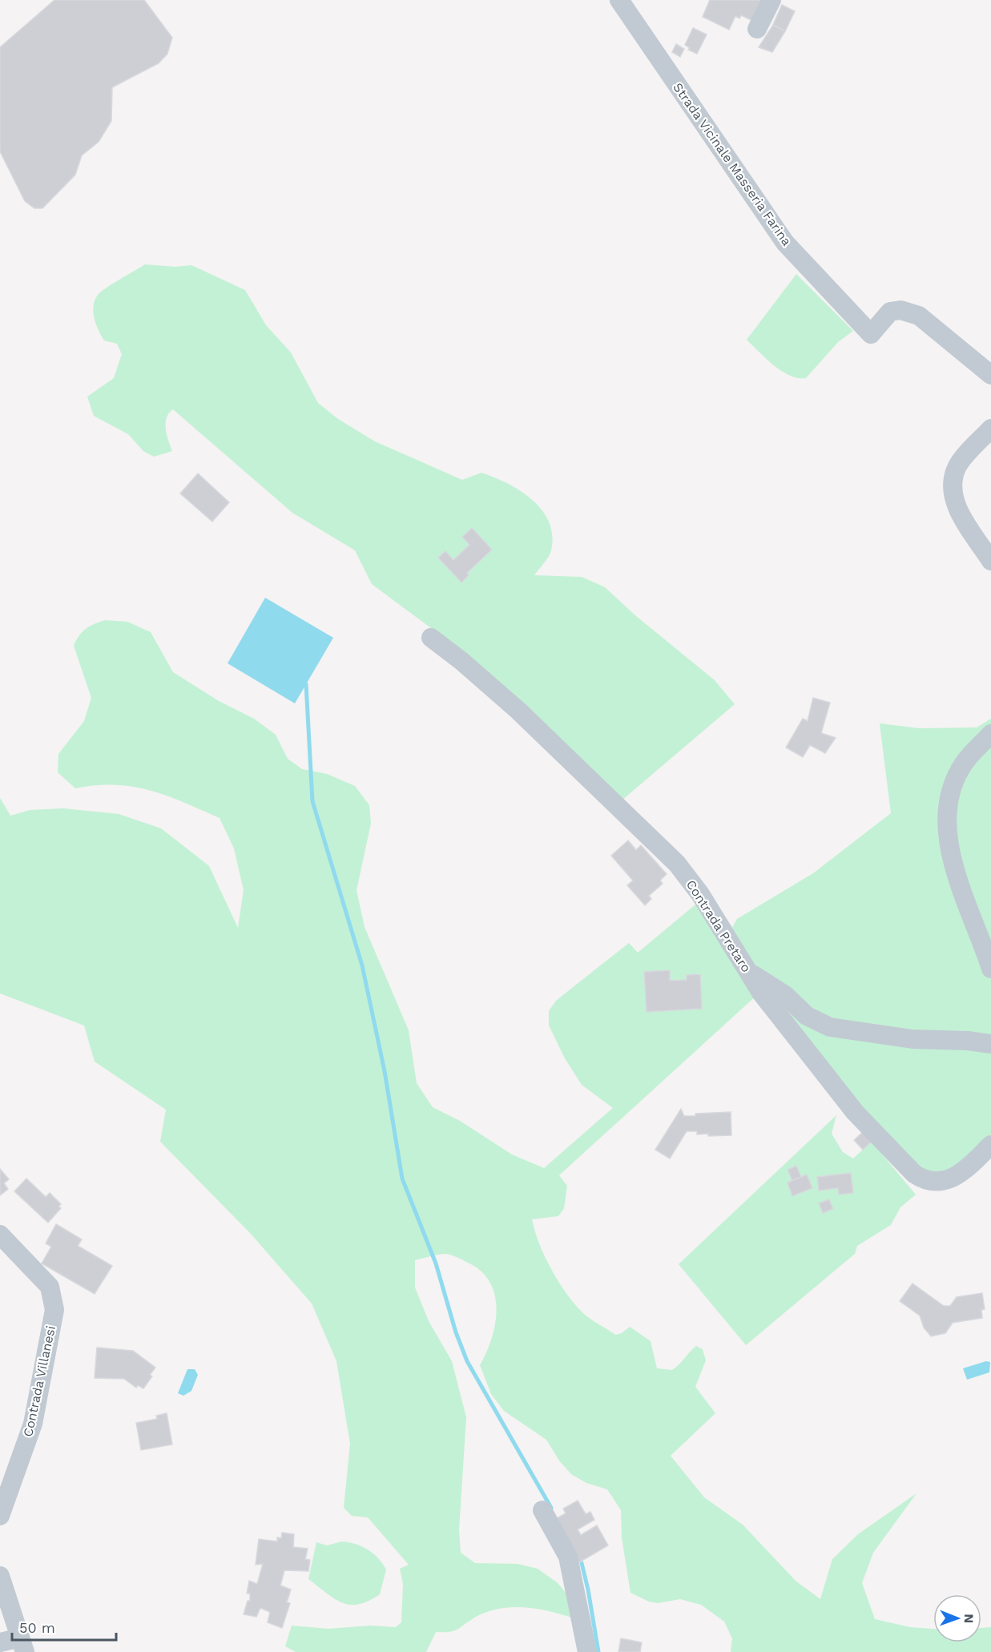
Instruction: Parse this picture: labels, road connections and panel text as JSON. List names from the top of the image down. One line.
{"streets":{"street":["Strada Vicinale Masseria Farina","Contrada Pretaro","Contrada Villanesi"]},"scale_bar":"50 m","north":"right"}
